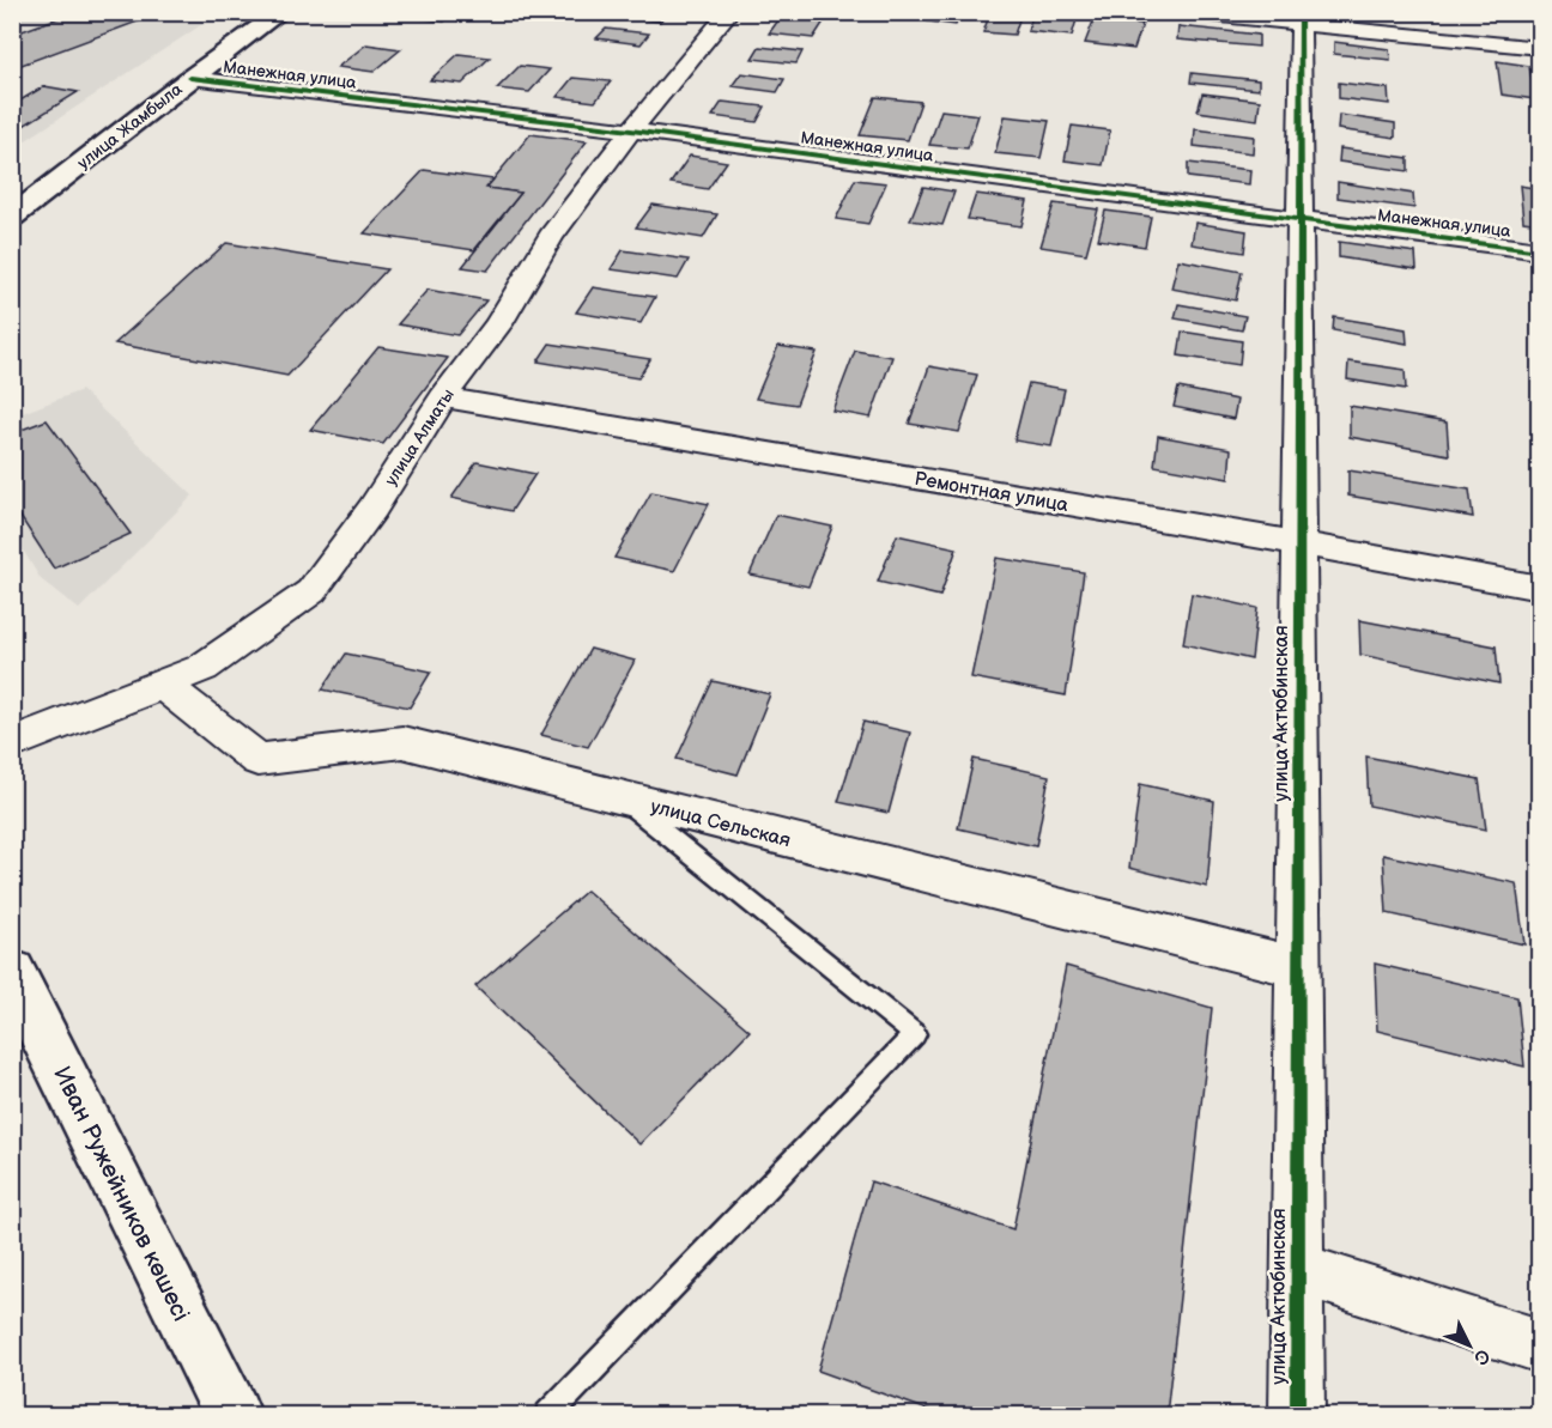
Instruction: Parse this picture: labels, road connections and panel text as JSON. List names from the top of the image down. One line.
{"streets":{"street":["Манежная улица","улица Жамбыла","улица Алматы","Ремонтная улица","улица Актюбинская","улица Сельская","Иван Ружейников көшесі"]},"crossings":[["Манежная улица","улица Жамбыла"],["Манежная улица","улица Алматы"],["Манежная улица","улица Актюбинская"],["улица Алматы","Ремонтная улица"],["улица Алматы","улица Сельская"],["Ремонтная улица","улица Актюбинская"],["улица Актюбинская","улица Сельская"]],"north":"bottom right"}
